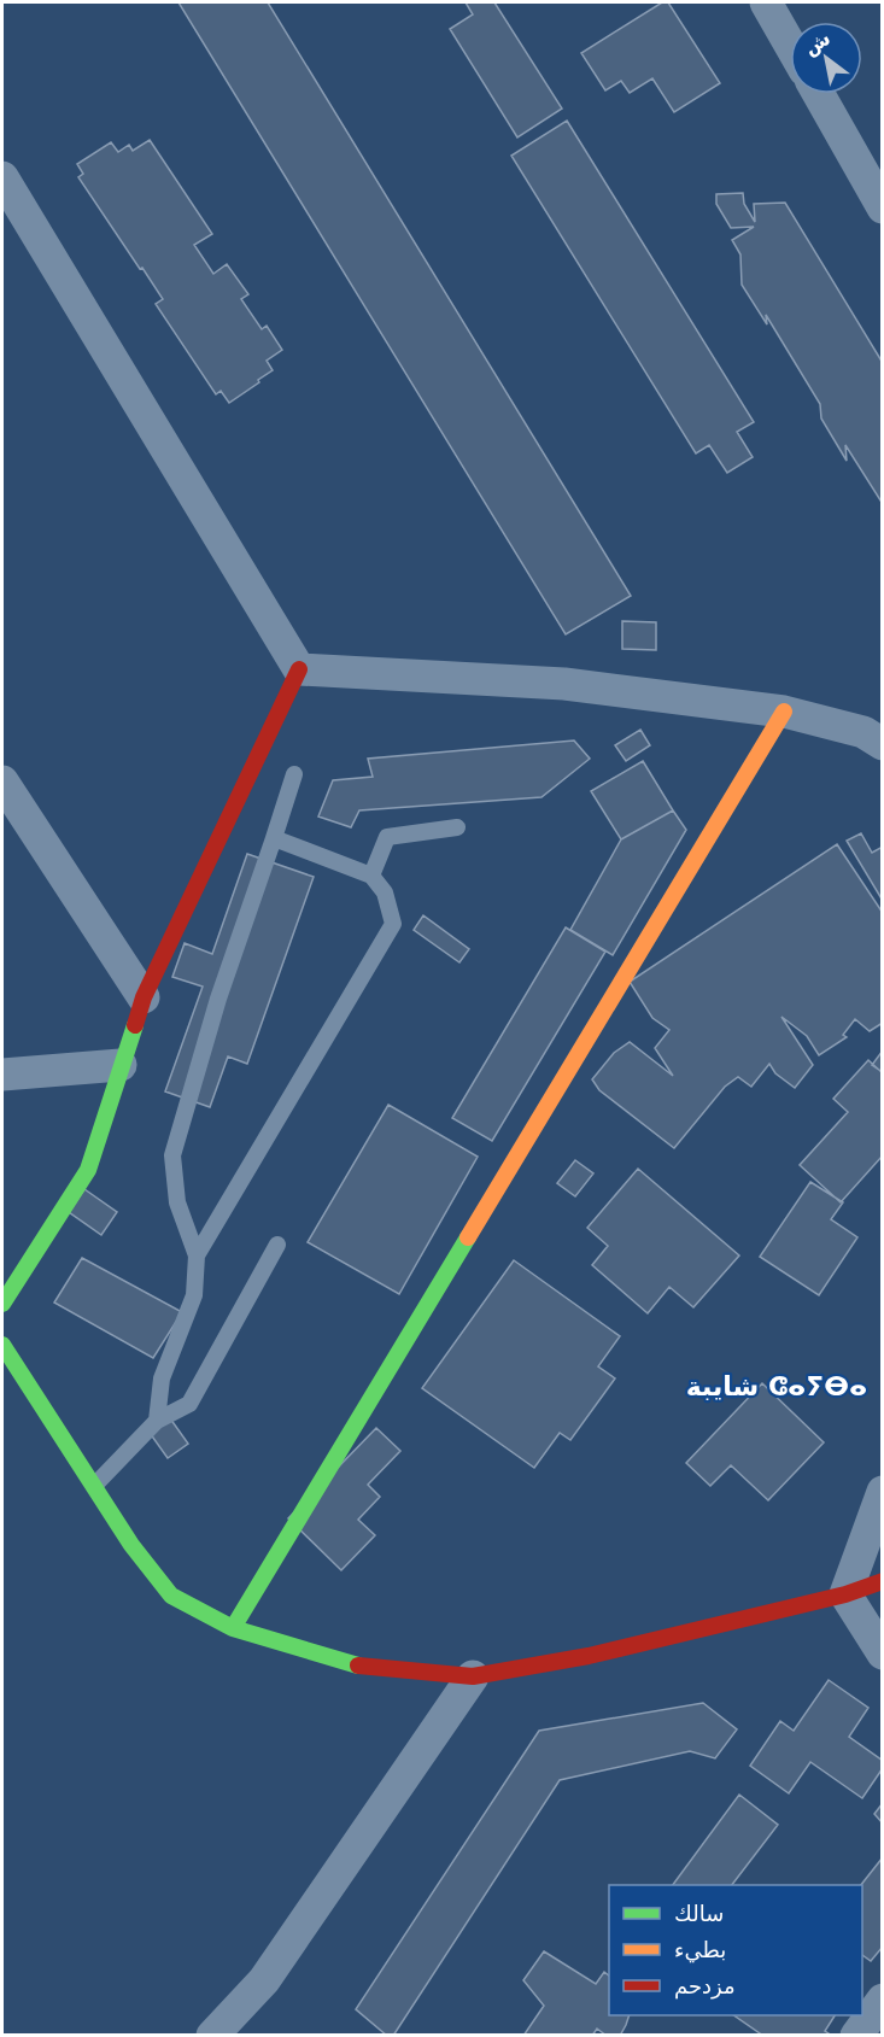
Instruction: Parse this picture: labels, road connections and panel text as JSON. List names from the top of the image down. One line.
{"districts":["شايبة ⵛⴰⵢⴱⴰ"],"legend":["سالك","بطيء","مزدحم"],"north":"top left"}
